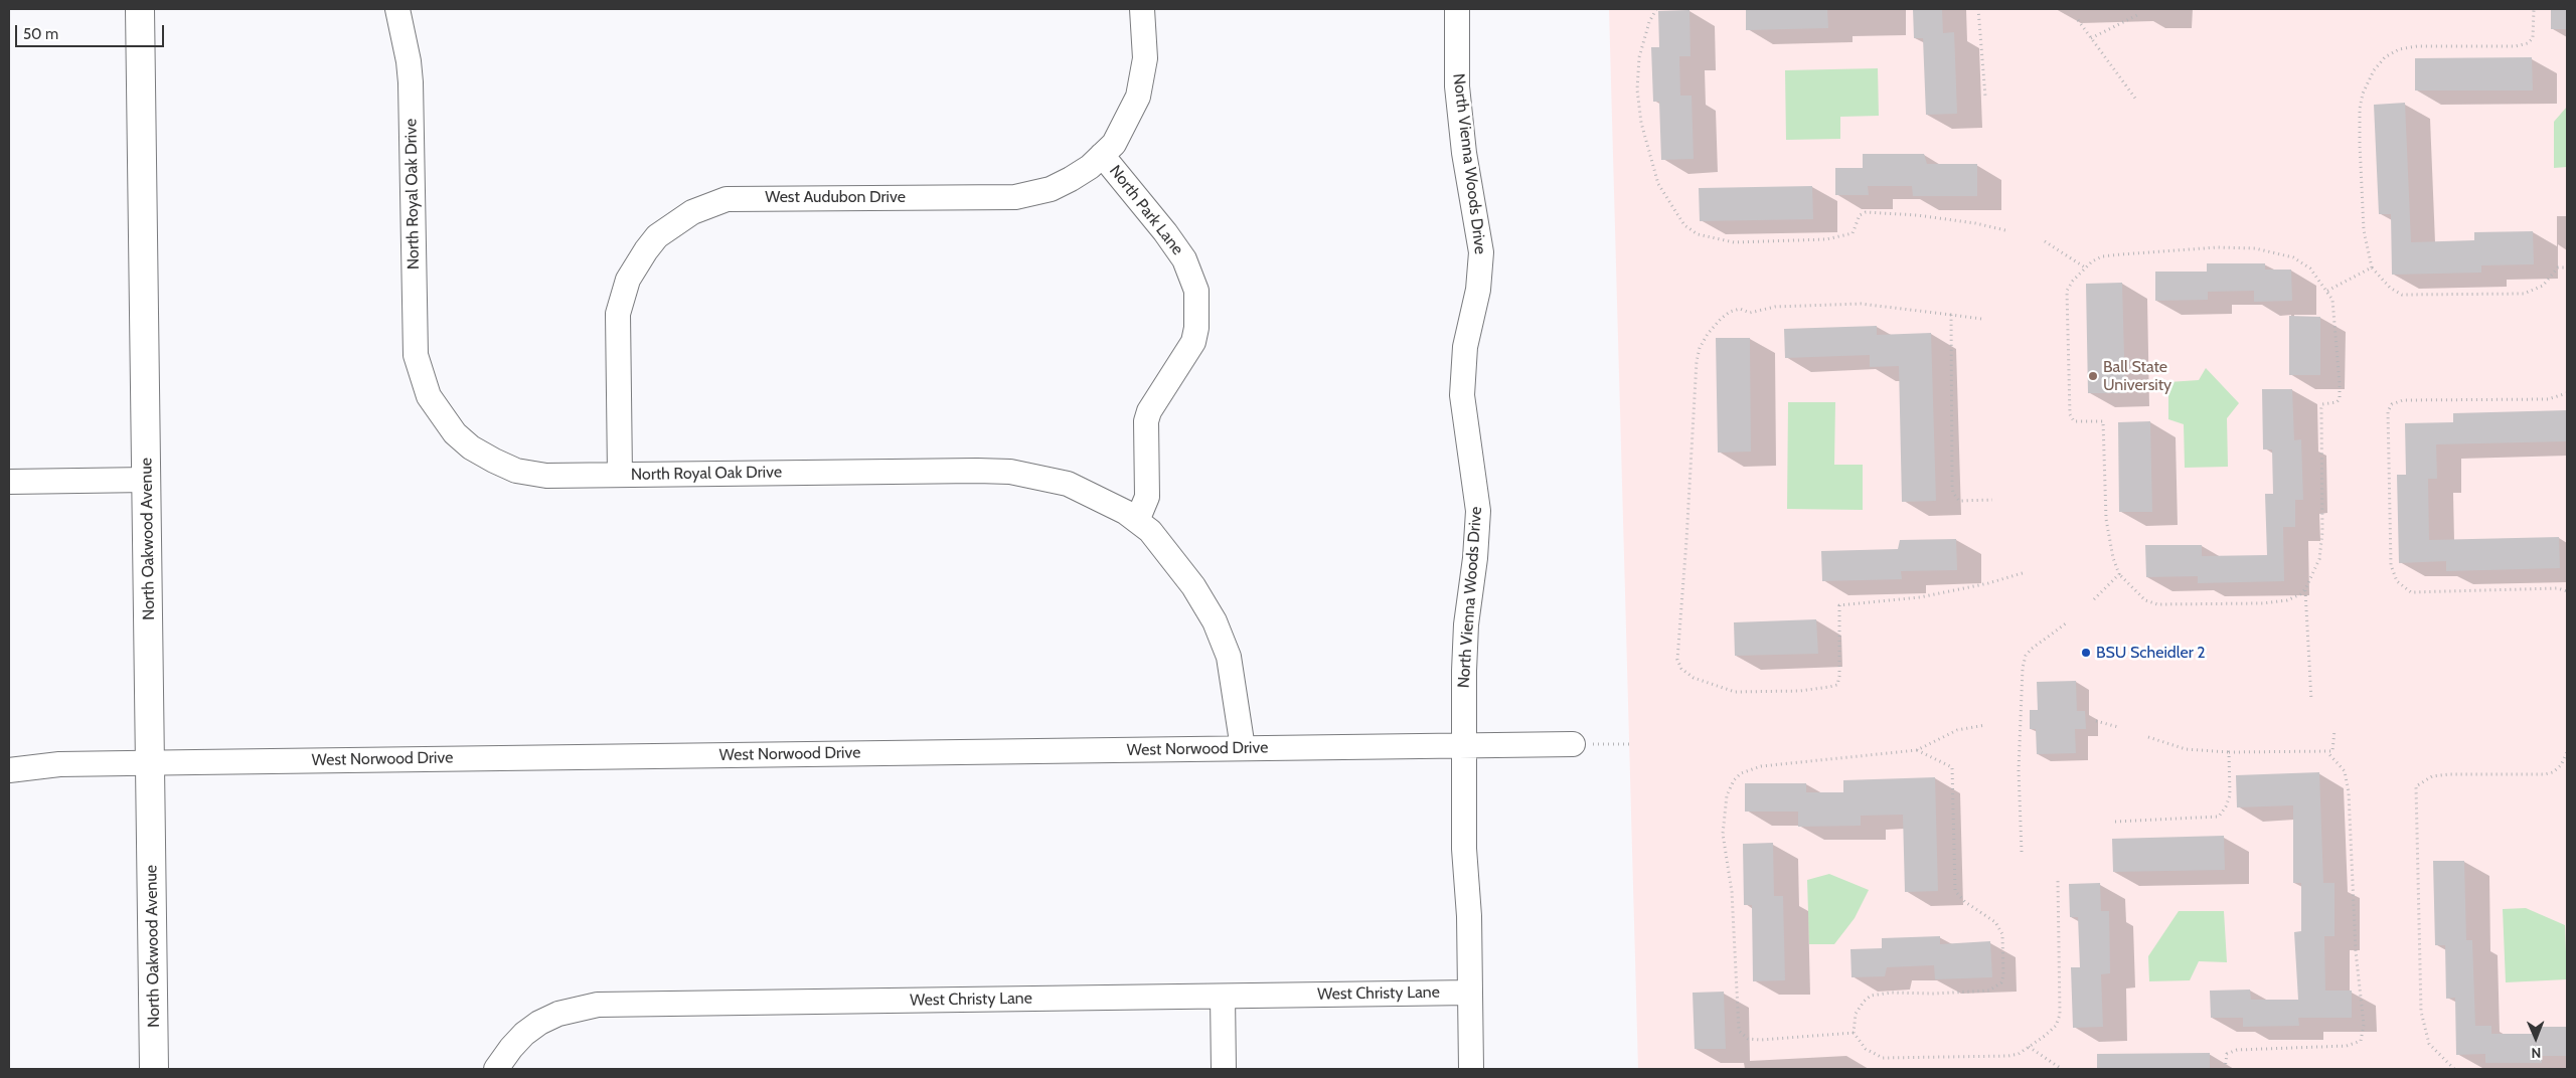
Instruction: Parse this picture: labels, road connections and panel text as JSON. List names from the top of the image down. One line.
{"streets":{"street":["North Vienna Woods Drive","North Royal Oak Drive","West Audubon Drive","North Park Lane","North Oakwood Avenue","West Norwood Drive","West Christy Lane"]},"crossings":[["North Vienna Woods Drive","West Norwood Drive"],["North Vienna Woods Drive","West Christy Lane"],["North Royal Oak Drive","West Audubon Drive"],["North Royal Oak Drive","North Park Lane"],["North Royal Oak Drive","West Norwood Drive"],["West Audubon Drive","North Park Lane"],["North Oakwood Avenue","West Norwood Drive"]],"places":["Ball State University","BSU Scheidler 2"],"scale_bar":"50 m","north":"bottom"}
